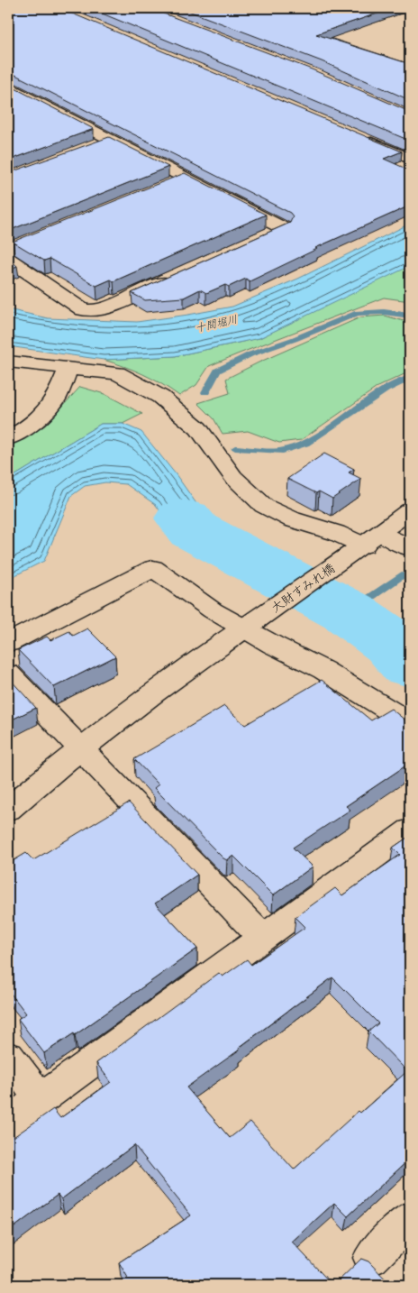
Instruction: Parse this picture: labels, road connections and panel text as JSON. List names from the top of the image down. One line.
{"streets":{"street":["大財すみれ橋"]},"water":["十間堀川"]}
